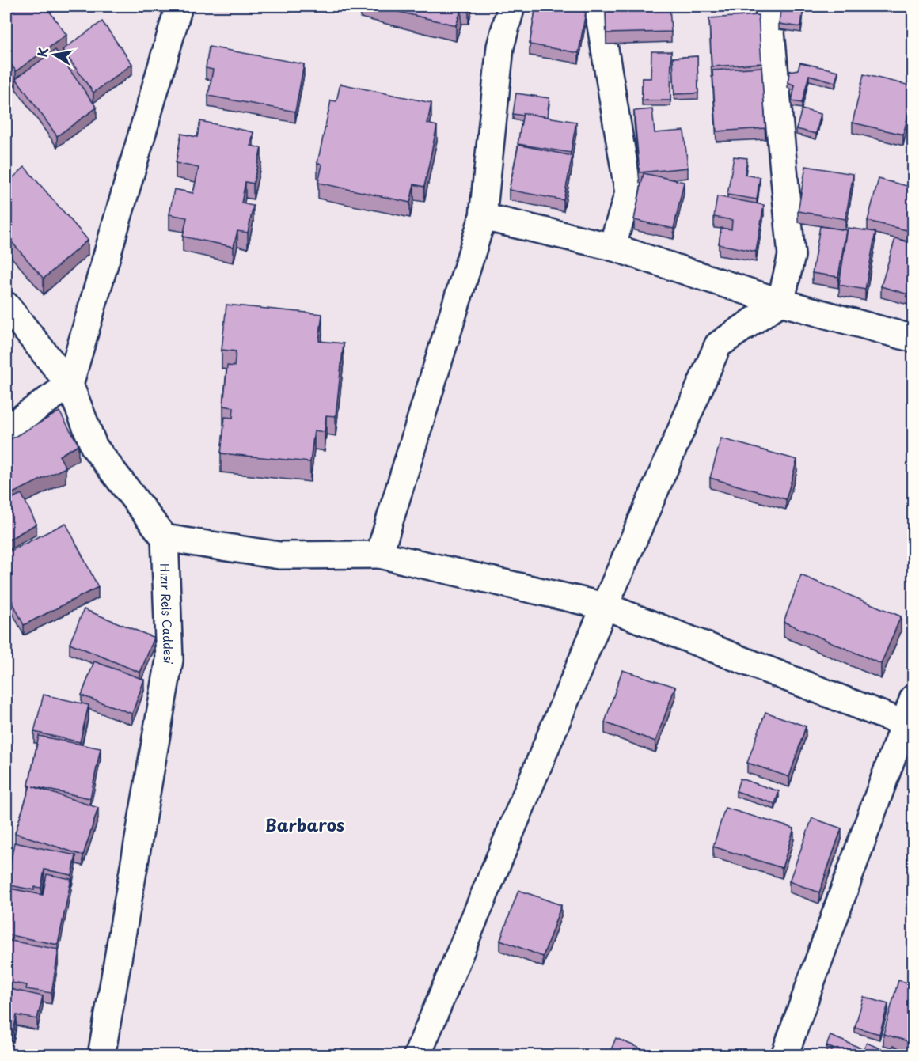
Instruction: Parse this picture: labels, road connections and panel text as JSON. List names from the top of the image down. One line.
{"streets":{"street":["Hızır Reis Caddesi"]},"districts":["Barbaros"],"north":"left"}
